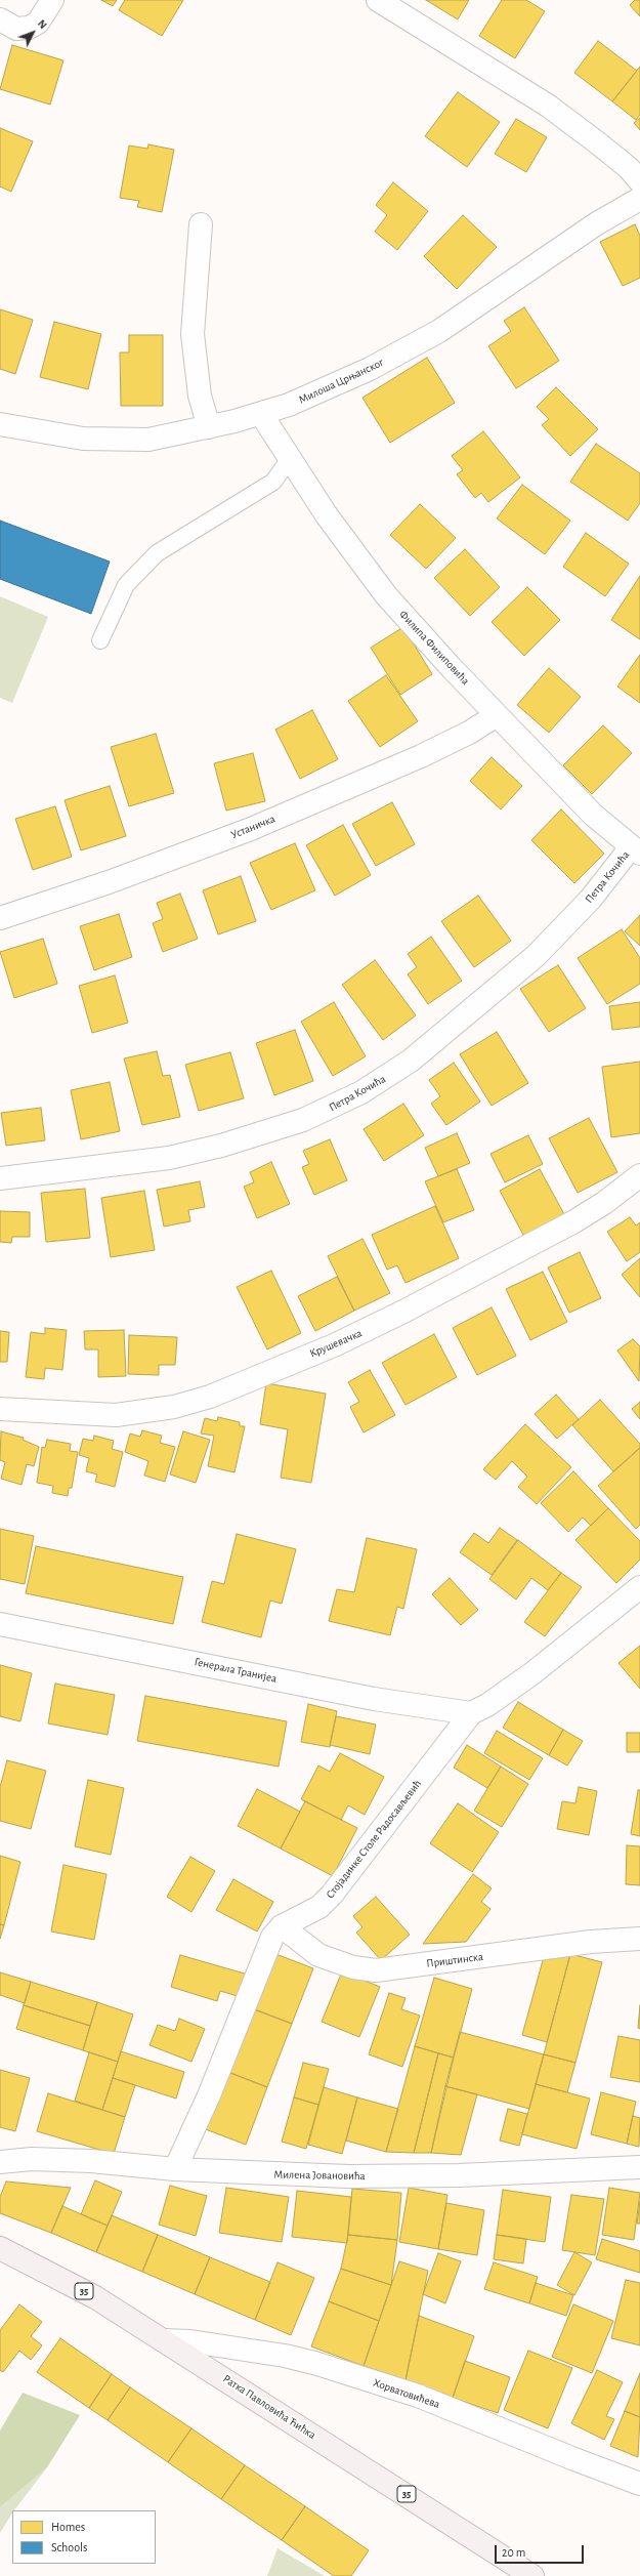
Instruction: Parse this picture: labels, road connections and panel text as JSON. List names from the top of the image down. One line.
{"streets":{"main road":["35","Ратка Павловића Ћићка"],"street":["Милоша Црњанског","Филипа Филиповића","Устаничка","Петра Кочића","Крушевачка","Генерала Транијеа","Стојадинке Столе Радосављевић","Приштинска","Милена Јовановића","Хорватовићева"]},"crossings":[["Милоша Црњанског","Филипа Филиповића"],["Филипа Филиповића","Устаничка"],["Филипа Филиповића","Петра Кочића"],["Генерала Транијеа","Стојадинке Столе Радосављевић"],["Стојадинке Столе Радосављевић","Приштинска"],["Стојадинке Столе Радосављевић","Милена Јовановића"],["Хорватовићева","Ратка Павловића Ћићка"]],"legend":["Homes","Schools"],"scale_bar":"20 m","north":"top right"}
